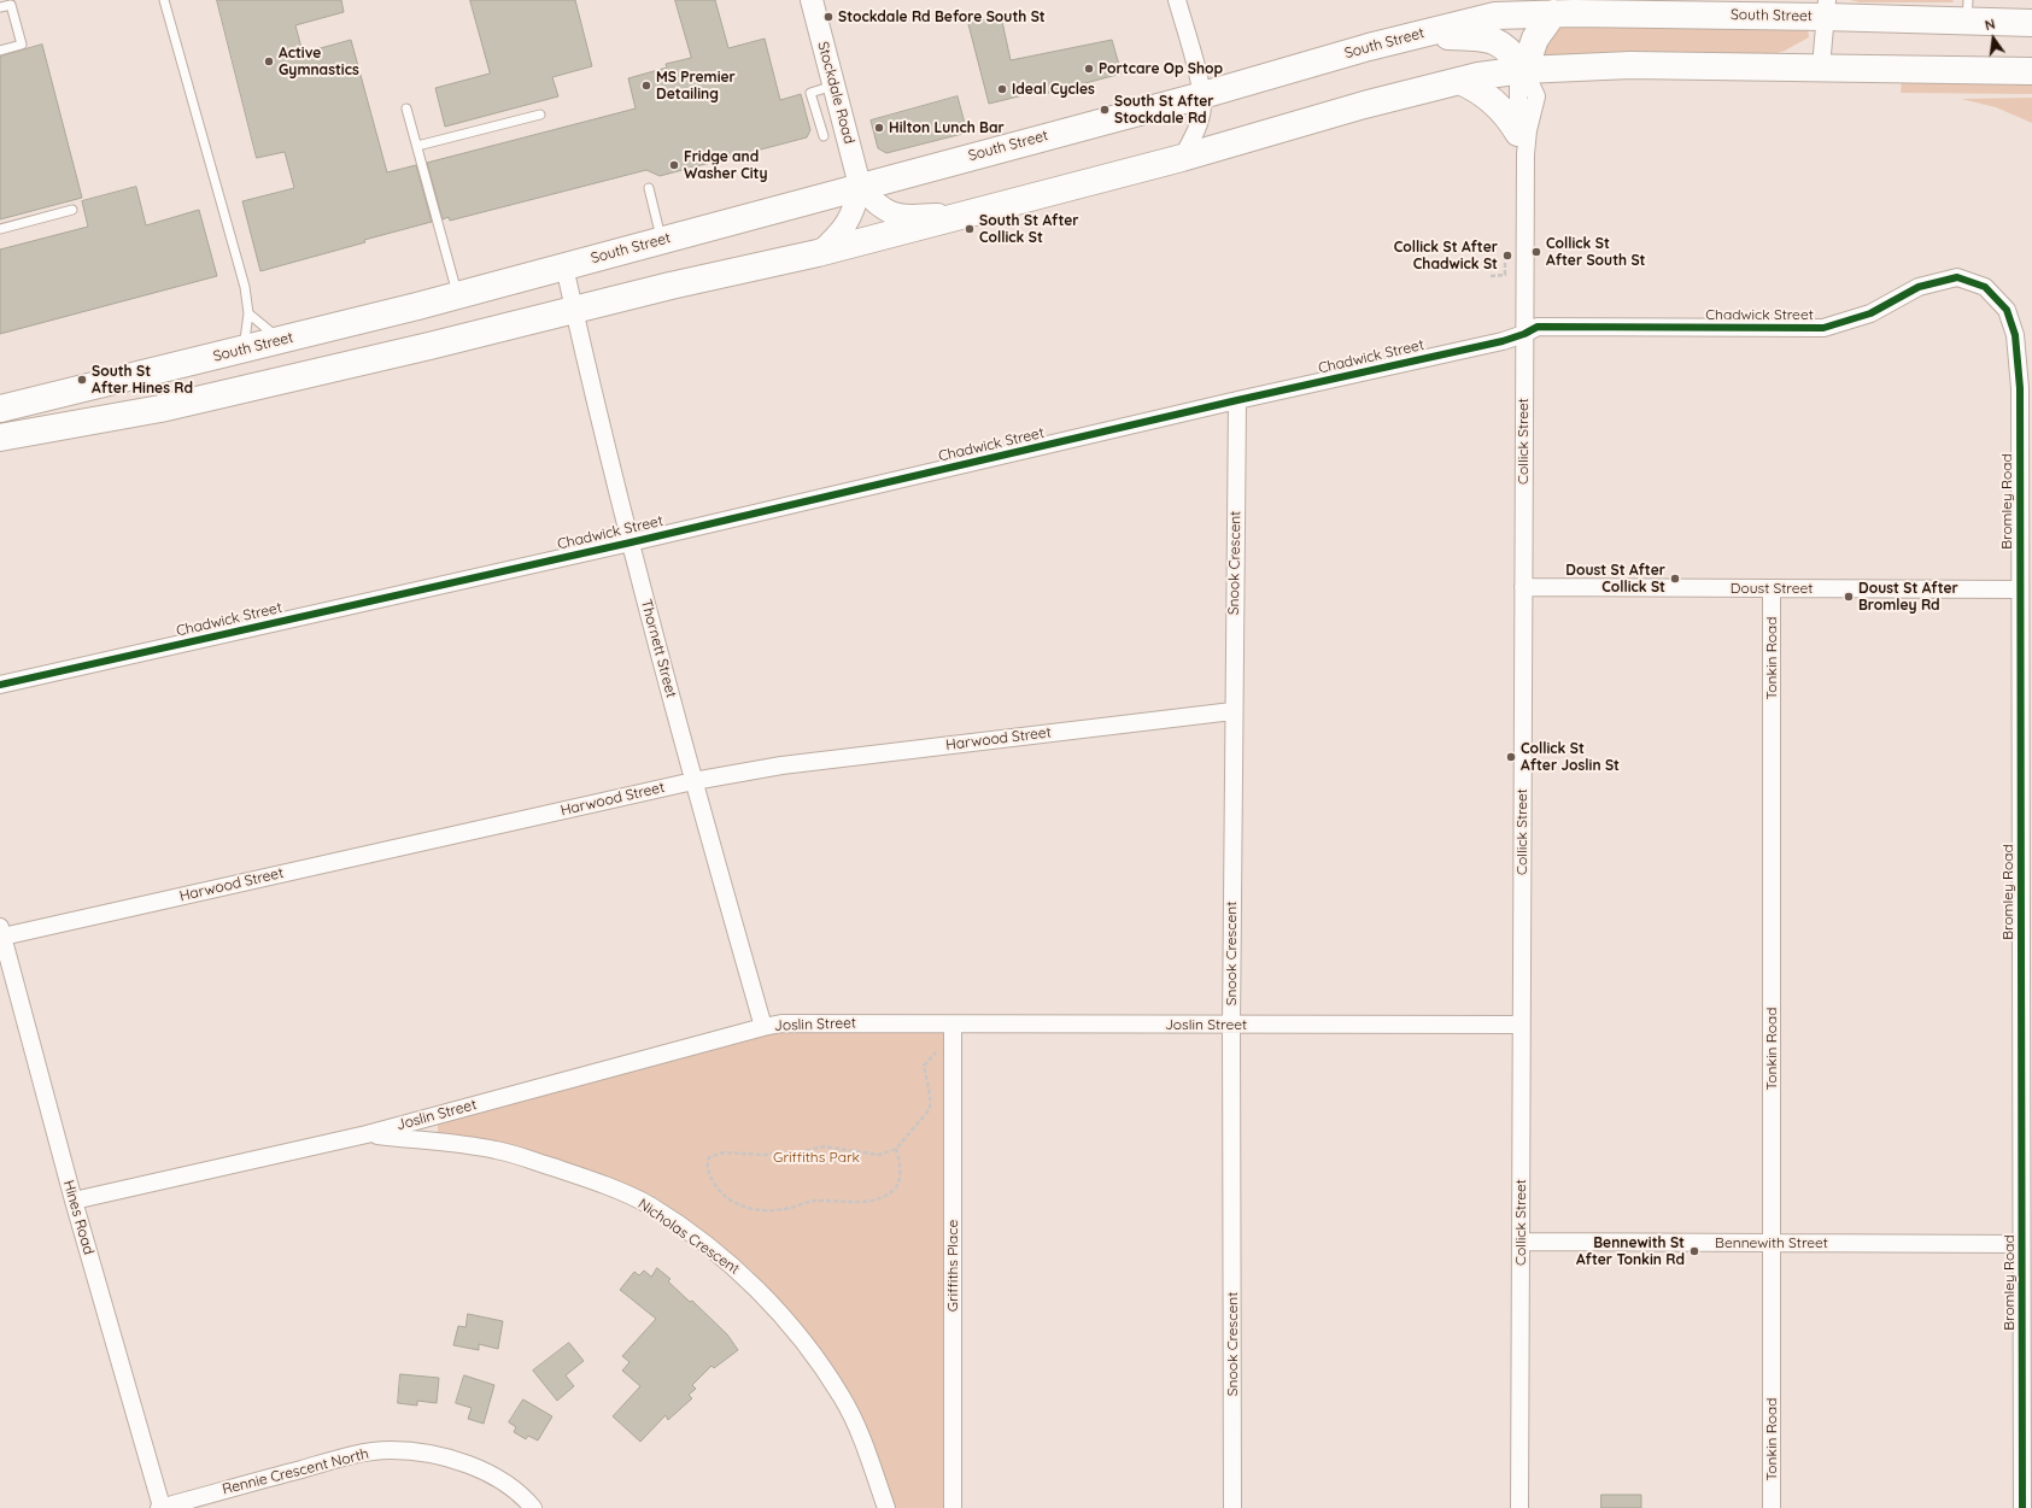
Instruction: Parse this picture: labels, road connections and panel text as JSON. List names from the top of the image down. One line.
{"streets":{"main road":["South Street"],"street":["Stockdale Road","Chadwick Street","Collick Street","Bromley Road","Snook Crescent","Doust Street","Thornett Street","Tonkin Road","Harwood Street","Joslin Street","Hines Road","Nicholas Crescent","Bennewith Street","Griffiths Place","Rennie Crescent North"]},"crossings":[["South Street","Stockdale Road"],["South Street","Thornett Street"],["Chadwick Street","Collick Street"],["Chadwick Street","Bromley Road"],["Chadwick Street","Snook Crescent"],["Chadwick Street","Thornett Street"],["Collick Street","Doust Street"],["Collick Street","Joslin Street"],["Collick Street","Bennewith Street"],["Bromley Road","Doust Street"],["Bromley Road","Bennewith Street"],["Snook Crescent","Harwood Street"],["Snook Crescent","Joslin Street"],["Doust Street","Tonkin Road"],["Thornett Street","Harwood Street"],["Thornett Street","Joslin Street"],["Tonkin Road","Bennewith Street"],["Harwood Street","Hines Road"],["Joslin Street","Hines Road"],["Joslin Street","Nicholas Crescent"],["Joslin Street","Griffiths Place"],["Hines Road","Rennie Crescent North"]],"parks":["Griffiths Park"],"places":["Stockdale Rd Before South St","Active Gymnastics","Portcare Op Shop","MS Premier Detailing","Ideal Cycles","South St After Stockdale Rd","Hilton Lunch Bar","Fridge and Washer City","South St After Collick St","Collick St After South St","Collick St After Chadwick St","South St After Hines Rd","Doust St After Collick St","Doust St After Bromley Rd","Collick St After Joslin St","Bennewith St After Tonkin Rd"],"north":"top"}
